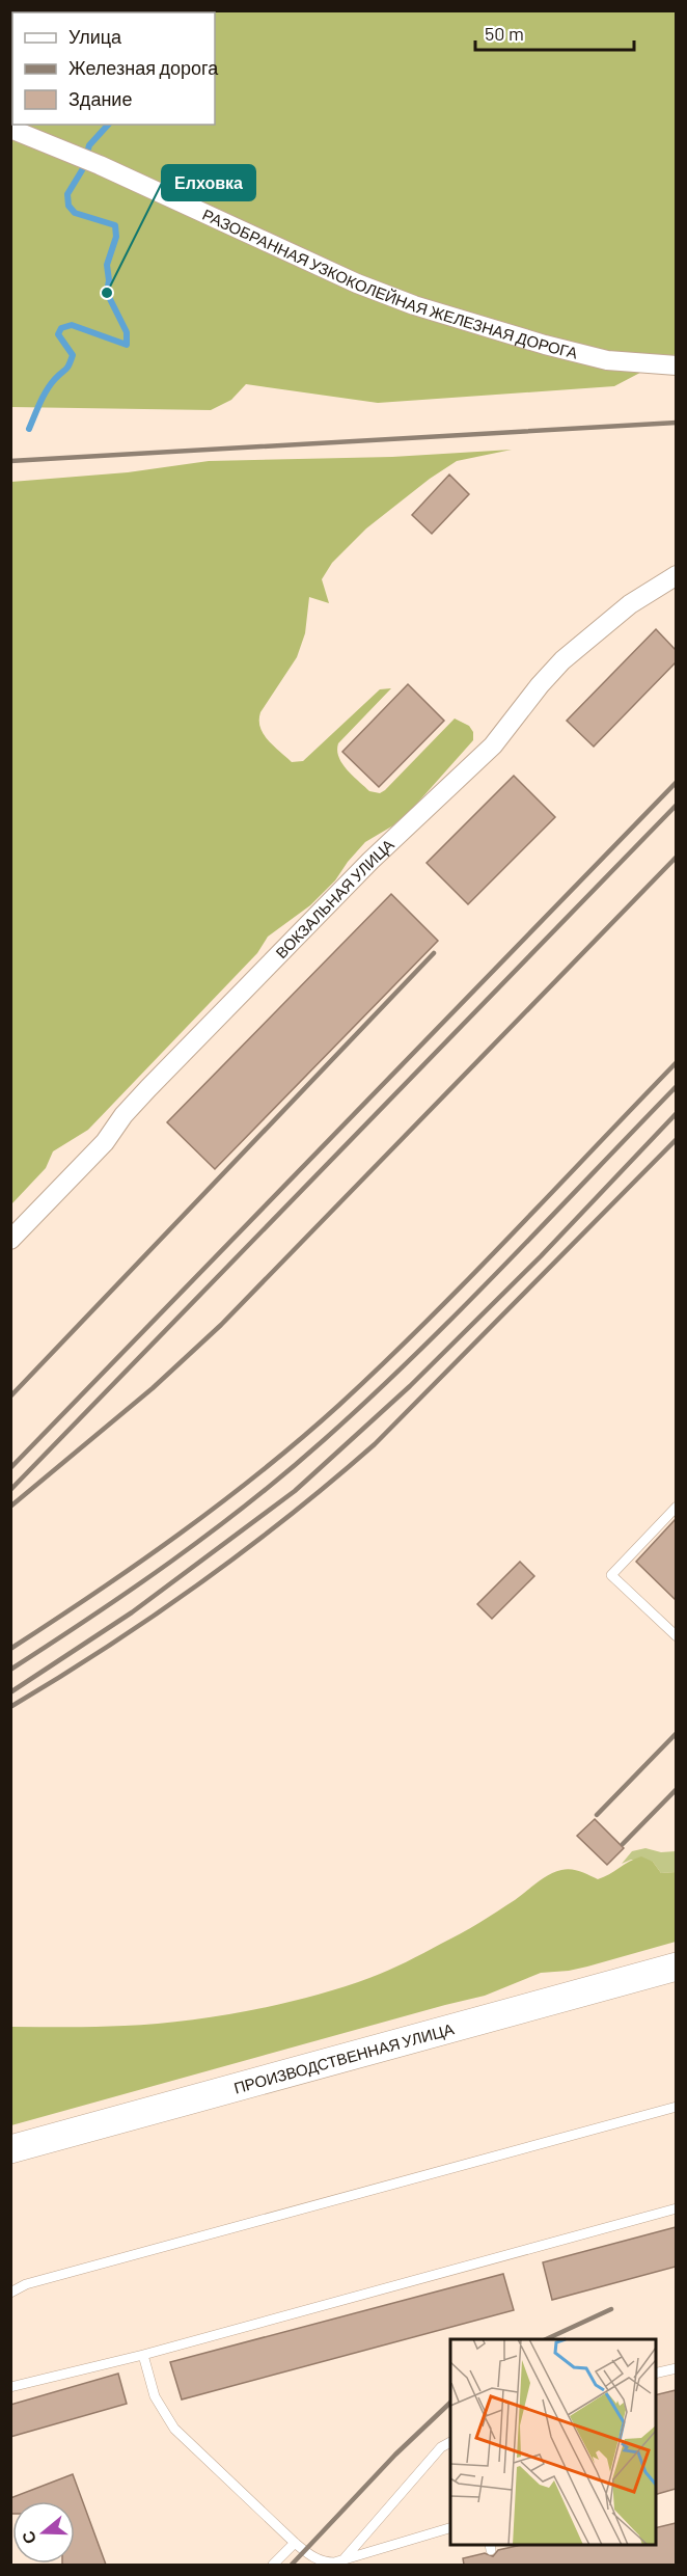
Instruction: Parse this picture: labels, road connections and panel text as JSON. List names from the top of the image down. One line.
{"streets":{"main road":["ПРОИЗВОДСТВЕННАЯ УЛИЦА"],"street":["РАЗОБРАННАЯ УЗКОКОЛЕЙНАЯ ЖЕЛЕЗНАЯ ДОРОГА","ВОКЗАЛЬНАЯ УЛИЦА"]},"places":["Елховка"],"legend":["Улица","Железная дорога","Здание"],"scale_bar":"50 m","north":"left"}
